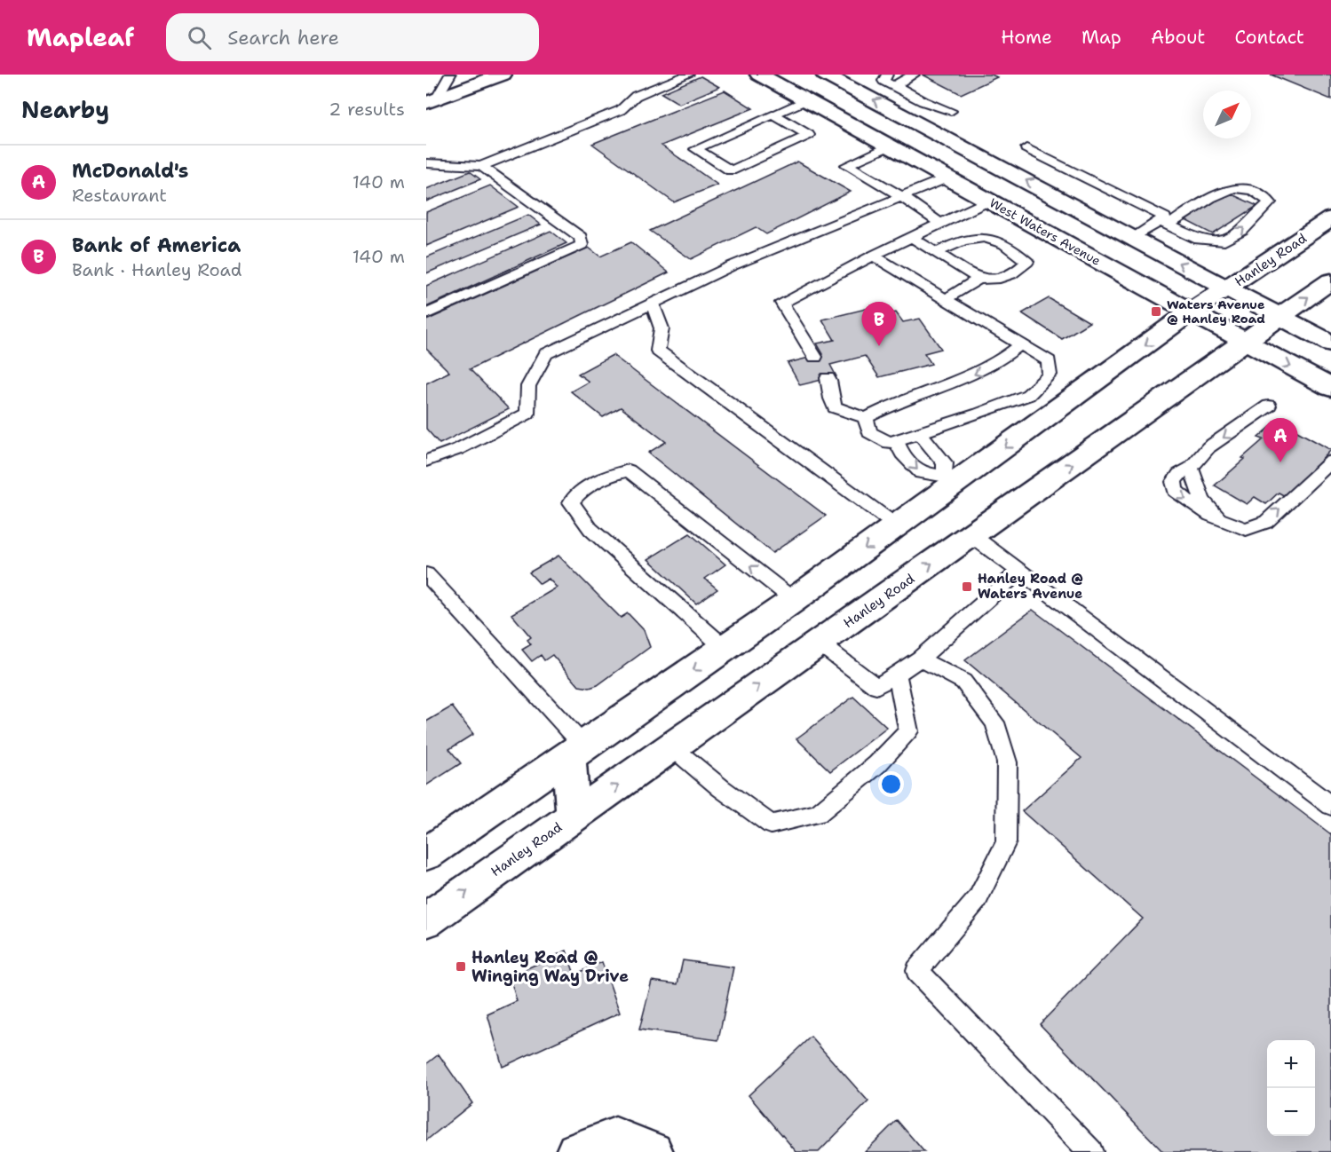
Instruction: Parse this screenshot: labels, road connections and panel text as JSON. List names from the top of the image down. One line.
{"streets":{"main road":["West Waters Avenue","Hanley Road"]},"crossings":[["West Waters Avenue","Hanley Road"]],"places":{"transit":["Waters Avenue @ Hanley Road","Hanley Road @ Waters Avenue","Hanley Road @ Winging Way Drive"]},"north":"top right","page":{"header":"Mapleaf","search":"Search here","nav":["Home","Map","About","Contact"],"heading":["Nearby","2 results"],"list":[{"mark":"A","name":"McDonald's","note":"Restaurant","value":"140 m"},{"mark":"B","name":"Bank of America","note":"Bank · Hanley Road","value":"140 m"}],"pins":["B","A"],"map_buttons":["+","−"]}}
